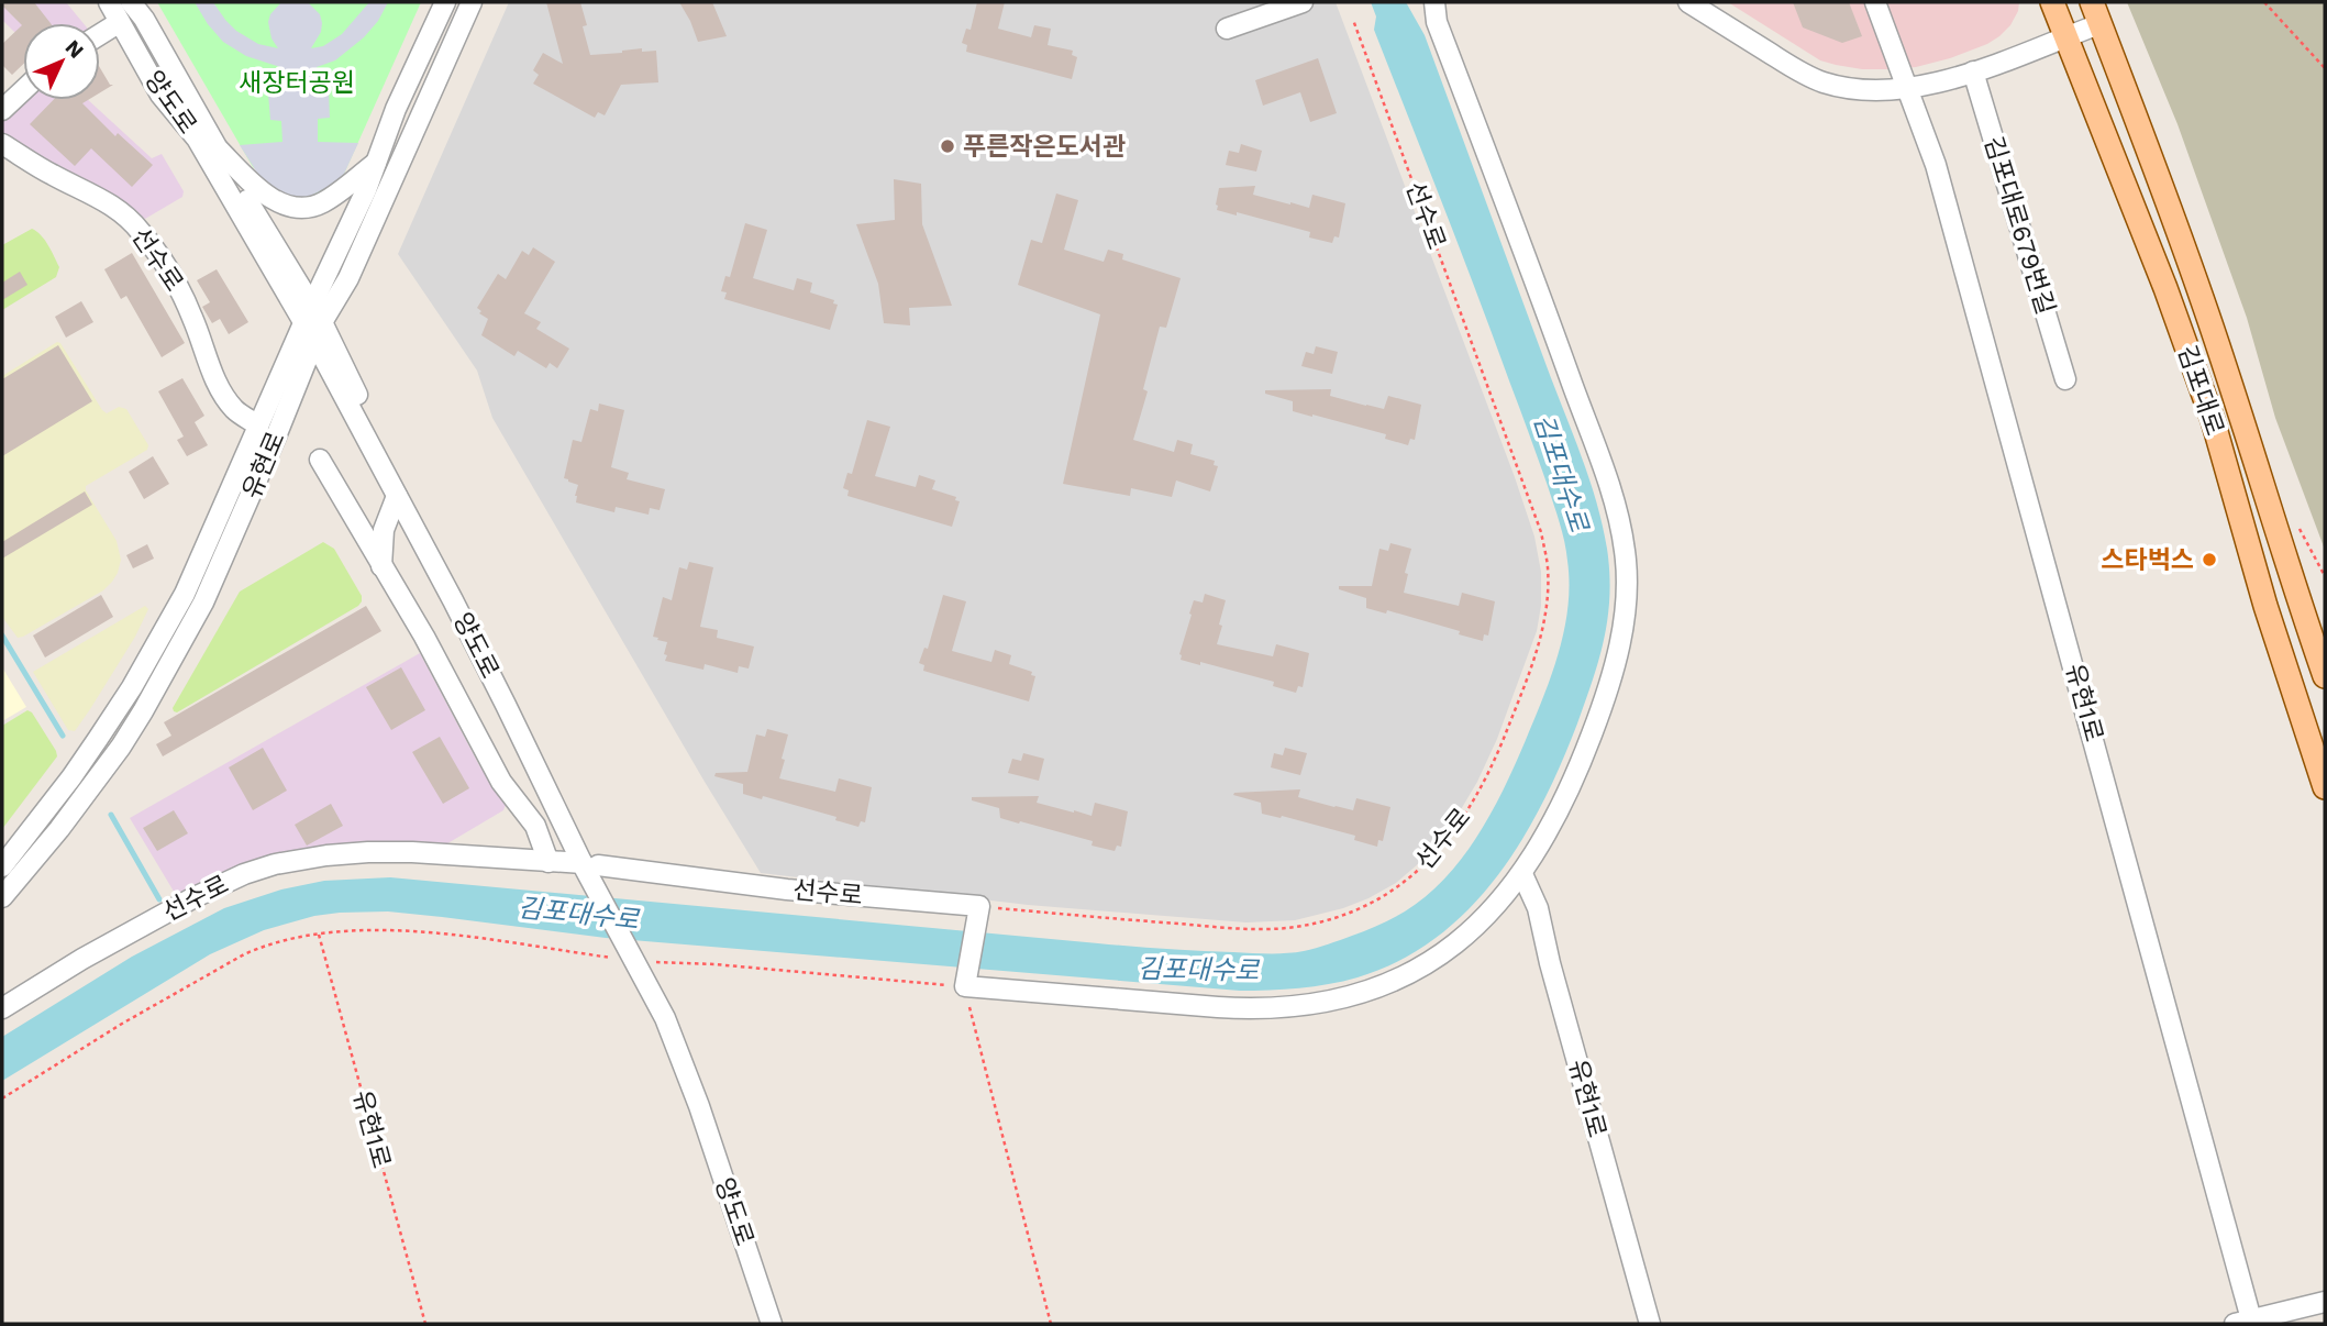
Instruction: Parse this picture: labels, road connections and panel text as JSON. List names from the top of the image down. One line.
{"streets":{"main road":["김포대로"],"street":["양도로","선수로","김포대로679번길","유현로","유현1로"]},"crossings":[["양도로","선수로"],["양도로","유현로"],["선수로","유현로"]],"water":["김포대수로"],"parks":["새장터공원"],"places":["푸른작은도서관","스타벅스"],"north":"top right"}
